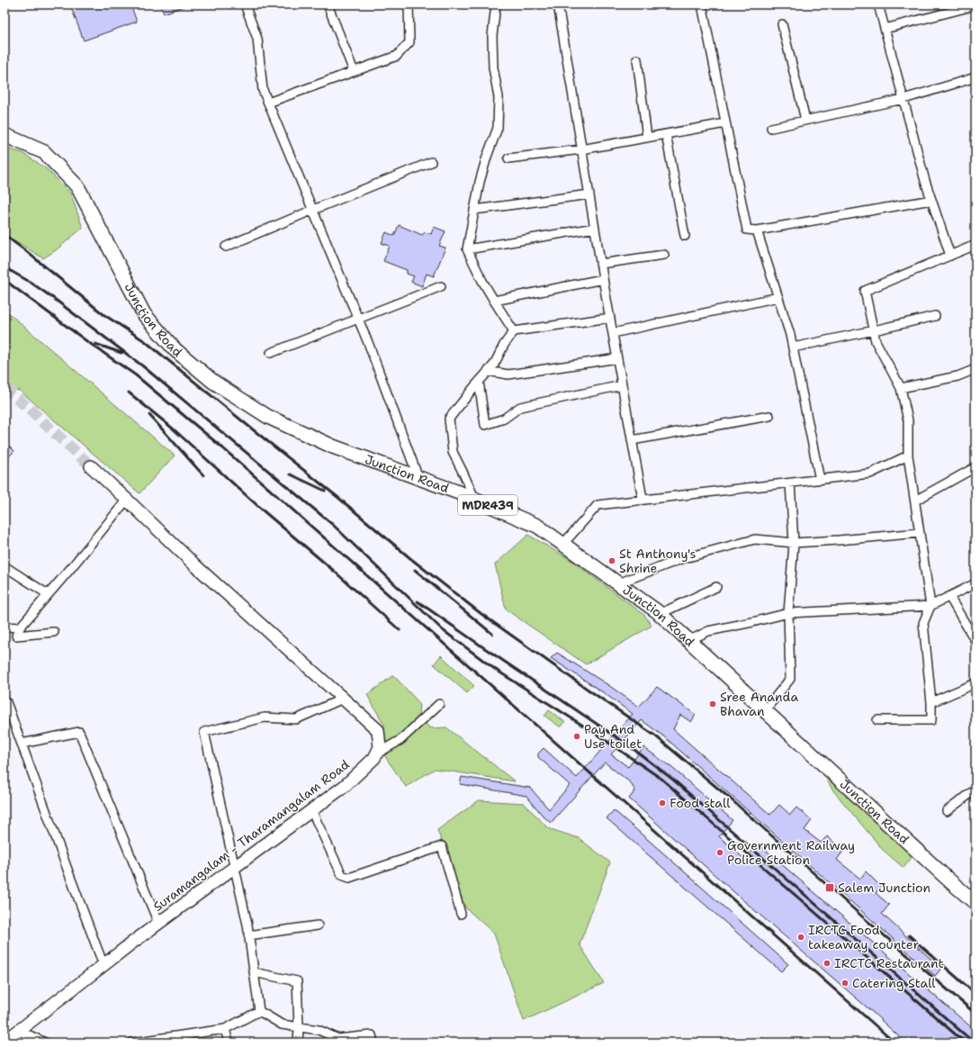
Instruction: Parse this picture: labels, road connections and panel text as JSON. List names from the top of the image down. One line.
{"streets":{"main road":["Junction Road","MDR439","Suramangalam - Tharamangalam Road"]},"places":{"other":["St Anthony's Shrine","Sree Ananda Bhavan","Pay And Use toilet","Food stall","Government Railway Police Station","IRCTC Food takeaway counter","IRCTC Restaurant","Catering Stall"],"transit":["Salem Junction"]}}
